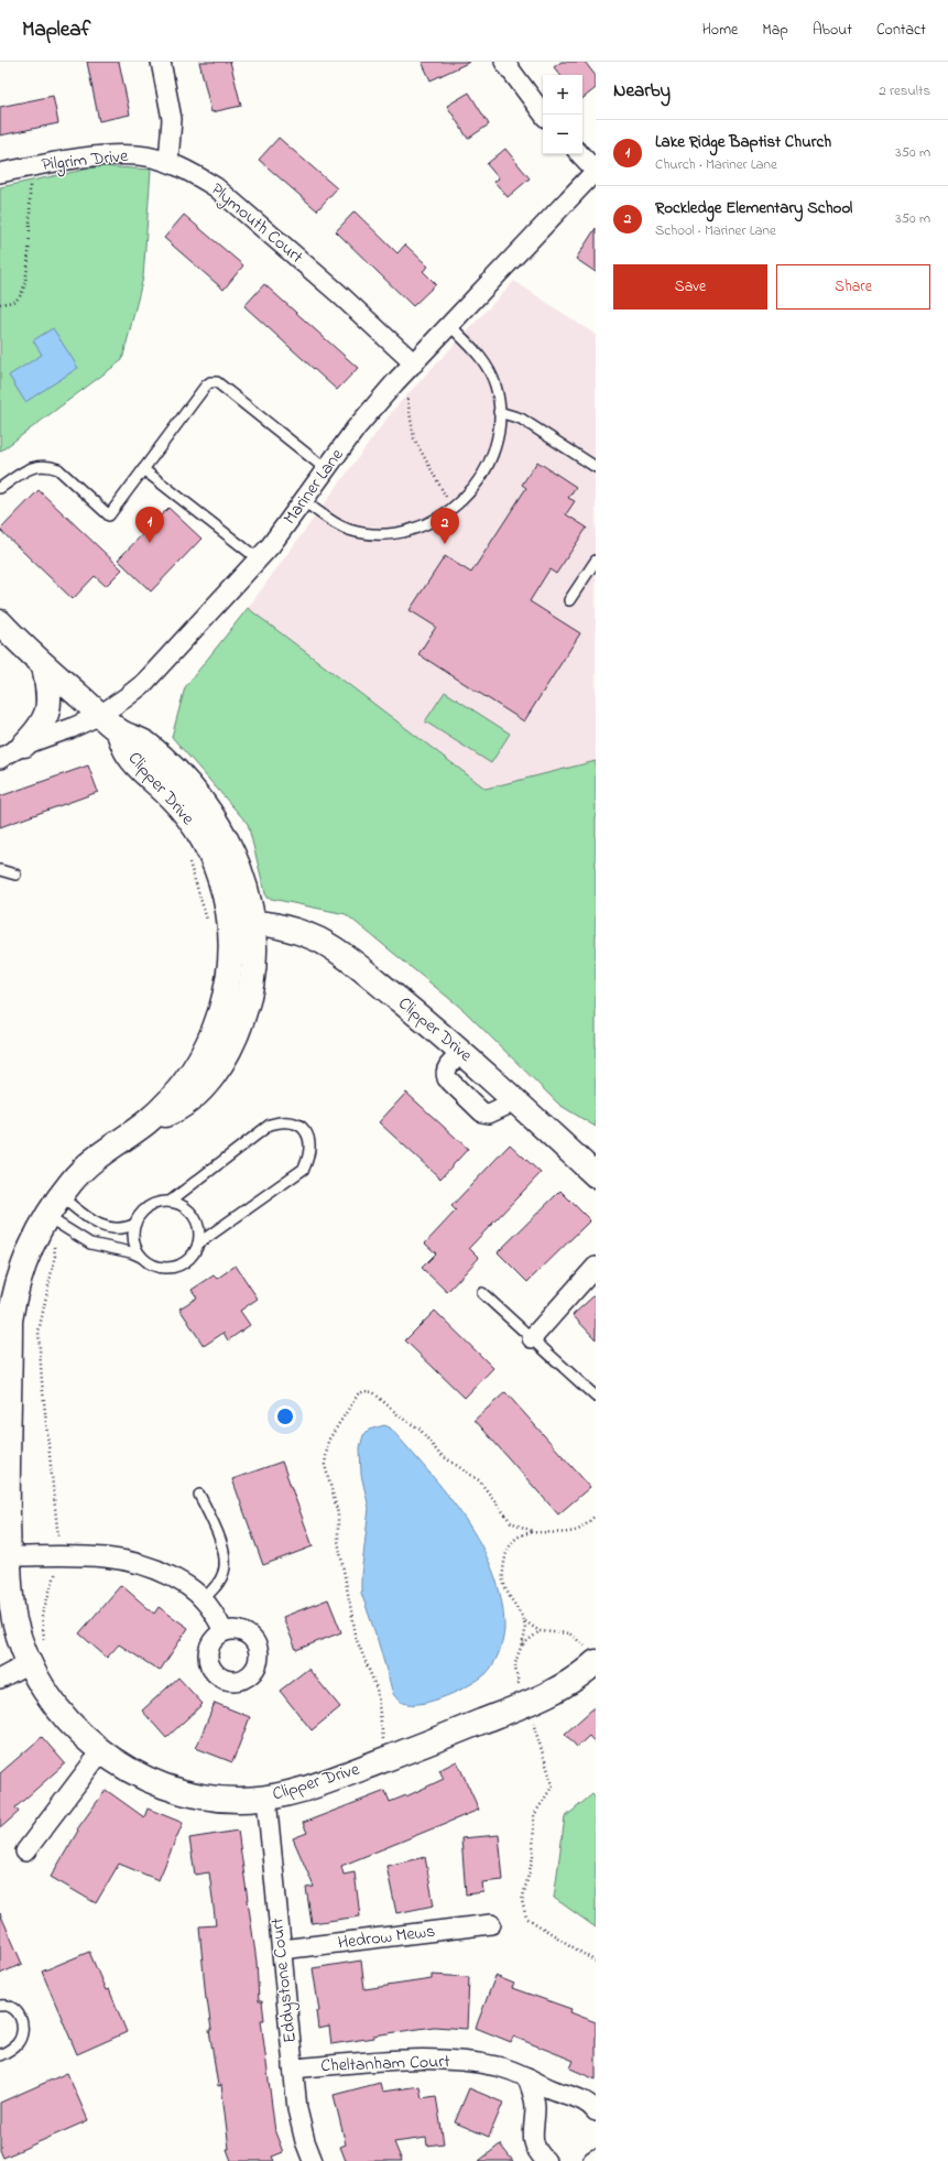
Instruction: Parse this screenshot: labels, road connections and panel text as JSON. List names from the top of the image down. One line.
{"streets":{"street":["Pilgrim Drive","Plymouth Court","Mariner Lane","Clipper Drive","Hedrow Mews","Eddystone Court","Cheltanham Court"]},"crossings":[["Pilgrim Drive","Plymouth Court"],["Plymouth Court","Mariner Lane"],["Mariner Lane","Clipper Drive"],["Clipper Drive","Eddystone Court"],["Hedrow Mews","Eddystone Court"],["Eddystone Court","Cheltanham Court"]],"page":{"header":"Mapleaf","nav":["Home","Map","About","Contact"],"heading":["Nearby","2 results"],"map_buttons":["+","−"],"list":[{"mark":"1","name":"Lake Ridge Baptist Church","note":"Church · Mariner Lane","value":"350 m"},{"mark":"2","name":"Rockledge Elementary School","note":"School · Mariner Lane","value":"350 m"}],"buttons":["Save","Share"],"pins":["1","2"]}}
